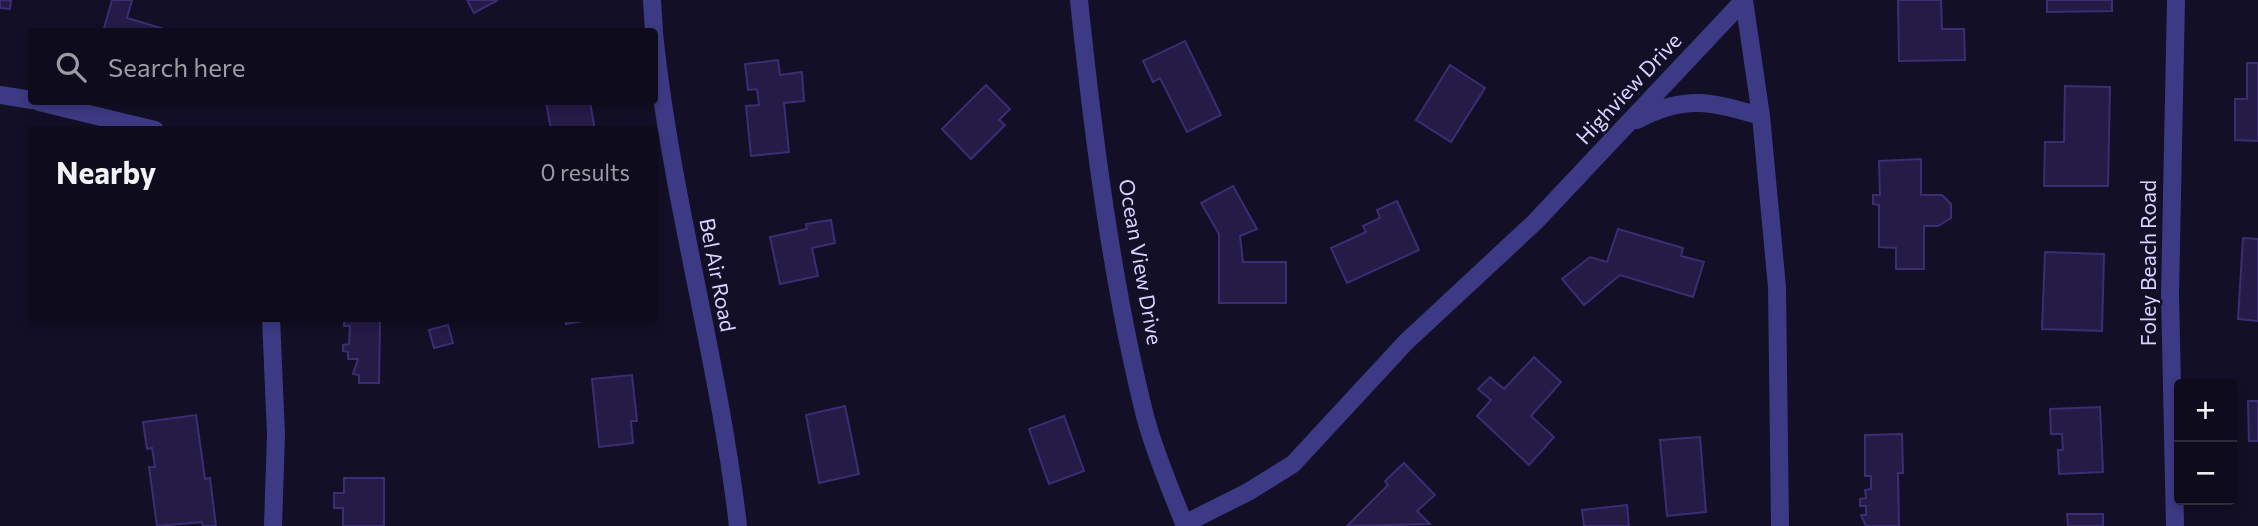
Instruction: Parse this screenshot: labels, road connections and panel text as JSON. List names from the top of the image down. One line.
{"streets":{"street":["Highview Drive","Ocean View Drive","Foley Beach Road","Bel Air Road"]},"crossings":[["Highview Drive","Ocean View Drive"]],"page":{"search":"Search here","heading":["Nearby","0 results"],"map_buttons":["+","−"]}}
